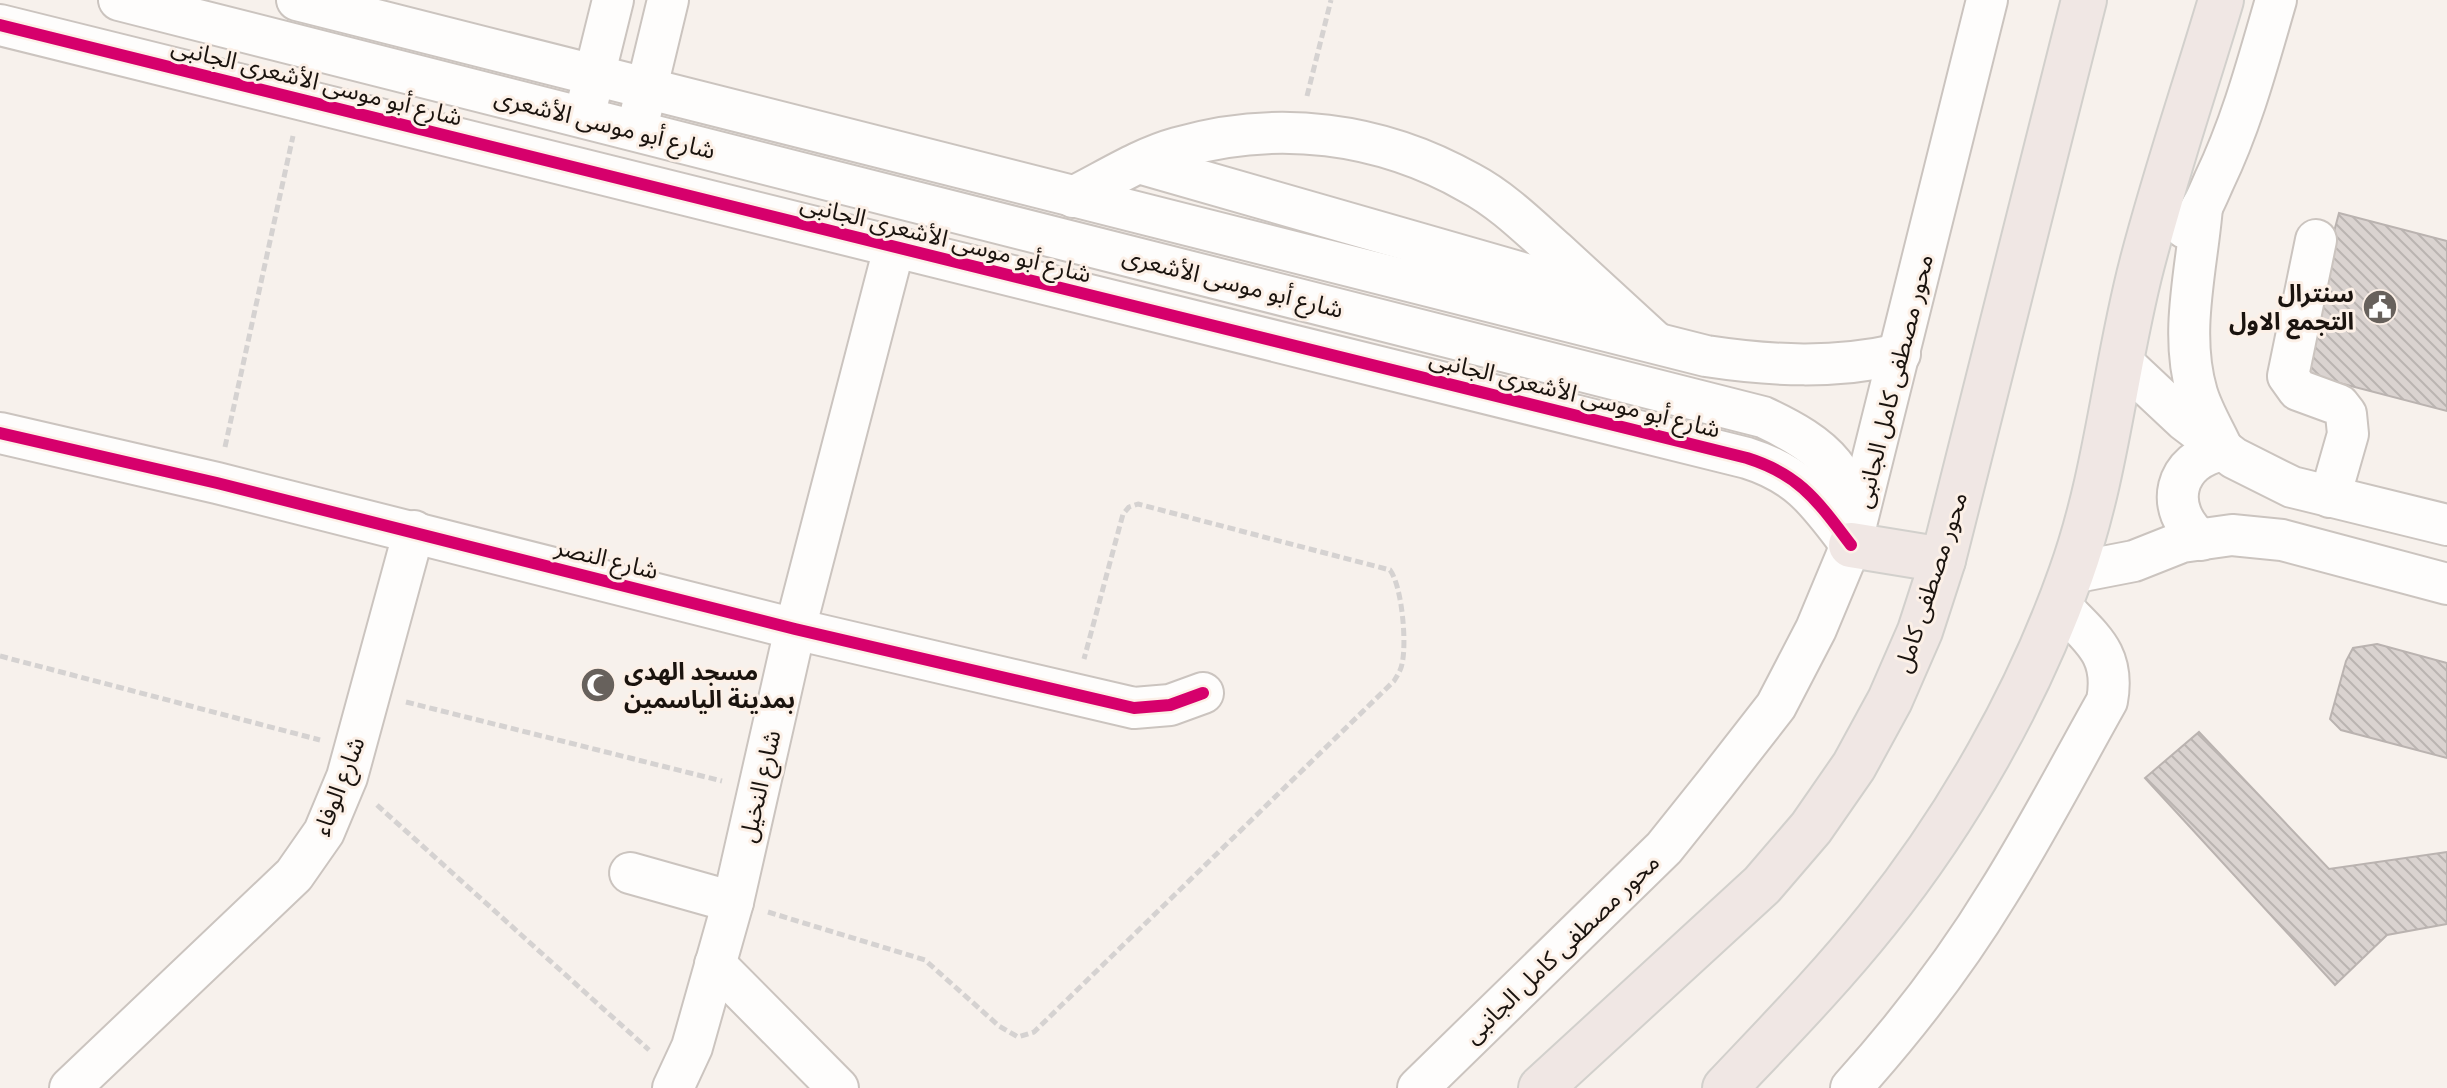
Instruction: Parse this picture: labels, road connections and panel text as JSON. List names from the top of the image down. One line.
{"streets":{"main road":["محور مصطفى كامل"],"street":["شارع أبو موسى الأشعرى الجانبى","شارع أبو موسى الأشعرى","محور مصطفى كامل الجانبى","شارع النصر","شارع الوفاء","شارع النخيل"]},"crossings":[["شارع أبو موسى الأشعرى الجانبى","شارع أبو موسى الأشعرى"],["شارع أبو موسى الأشعرى الجانبى","محور مصطفى كامل الجانبى"],["شارع أبو موسى الأشعرى الجانبى","شارع النخيل"],["شارع أبو موسى الأشعرى","محور مصطفى كامل الجانبى"],["شارع النصر","شارع الوفاء"],["شارع النصر","شارع النخيل"]],"places":{"public building":["سنترال التجمع الاول"],"mosque":["مسجد الهدى بمدينة الياسمين"]}}
